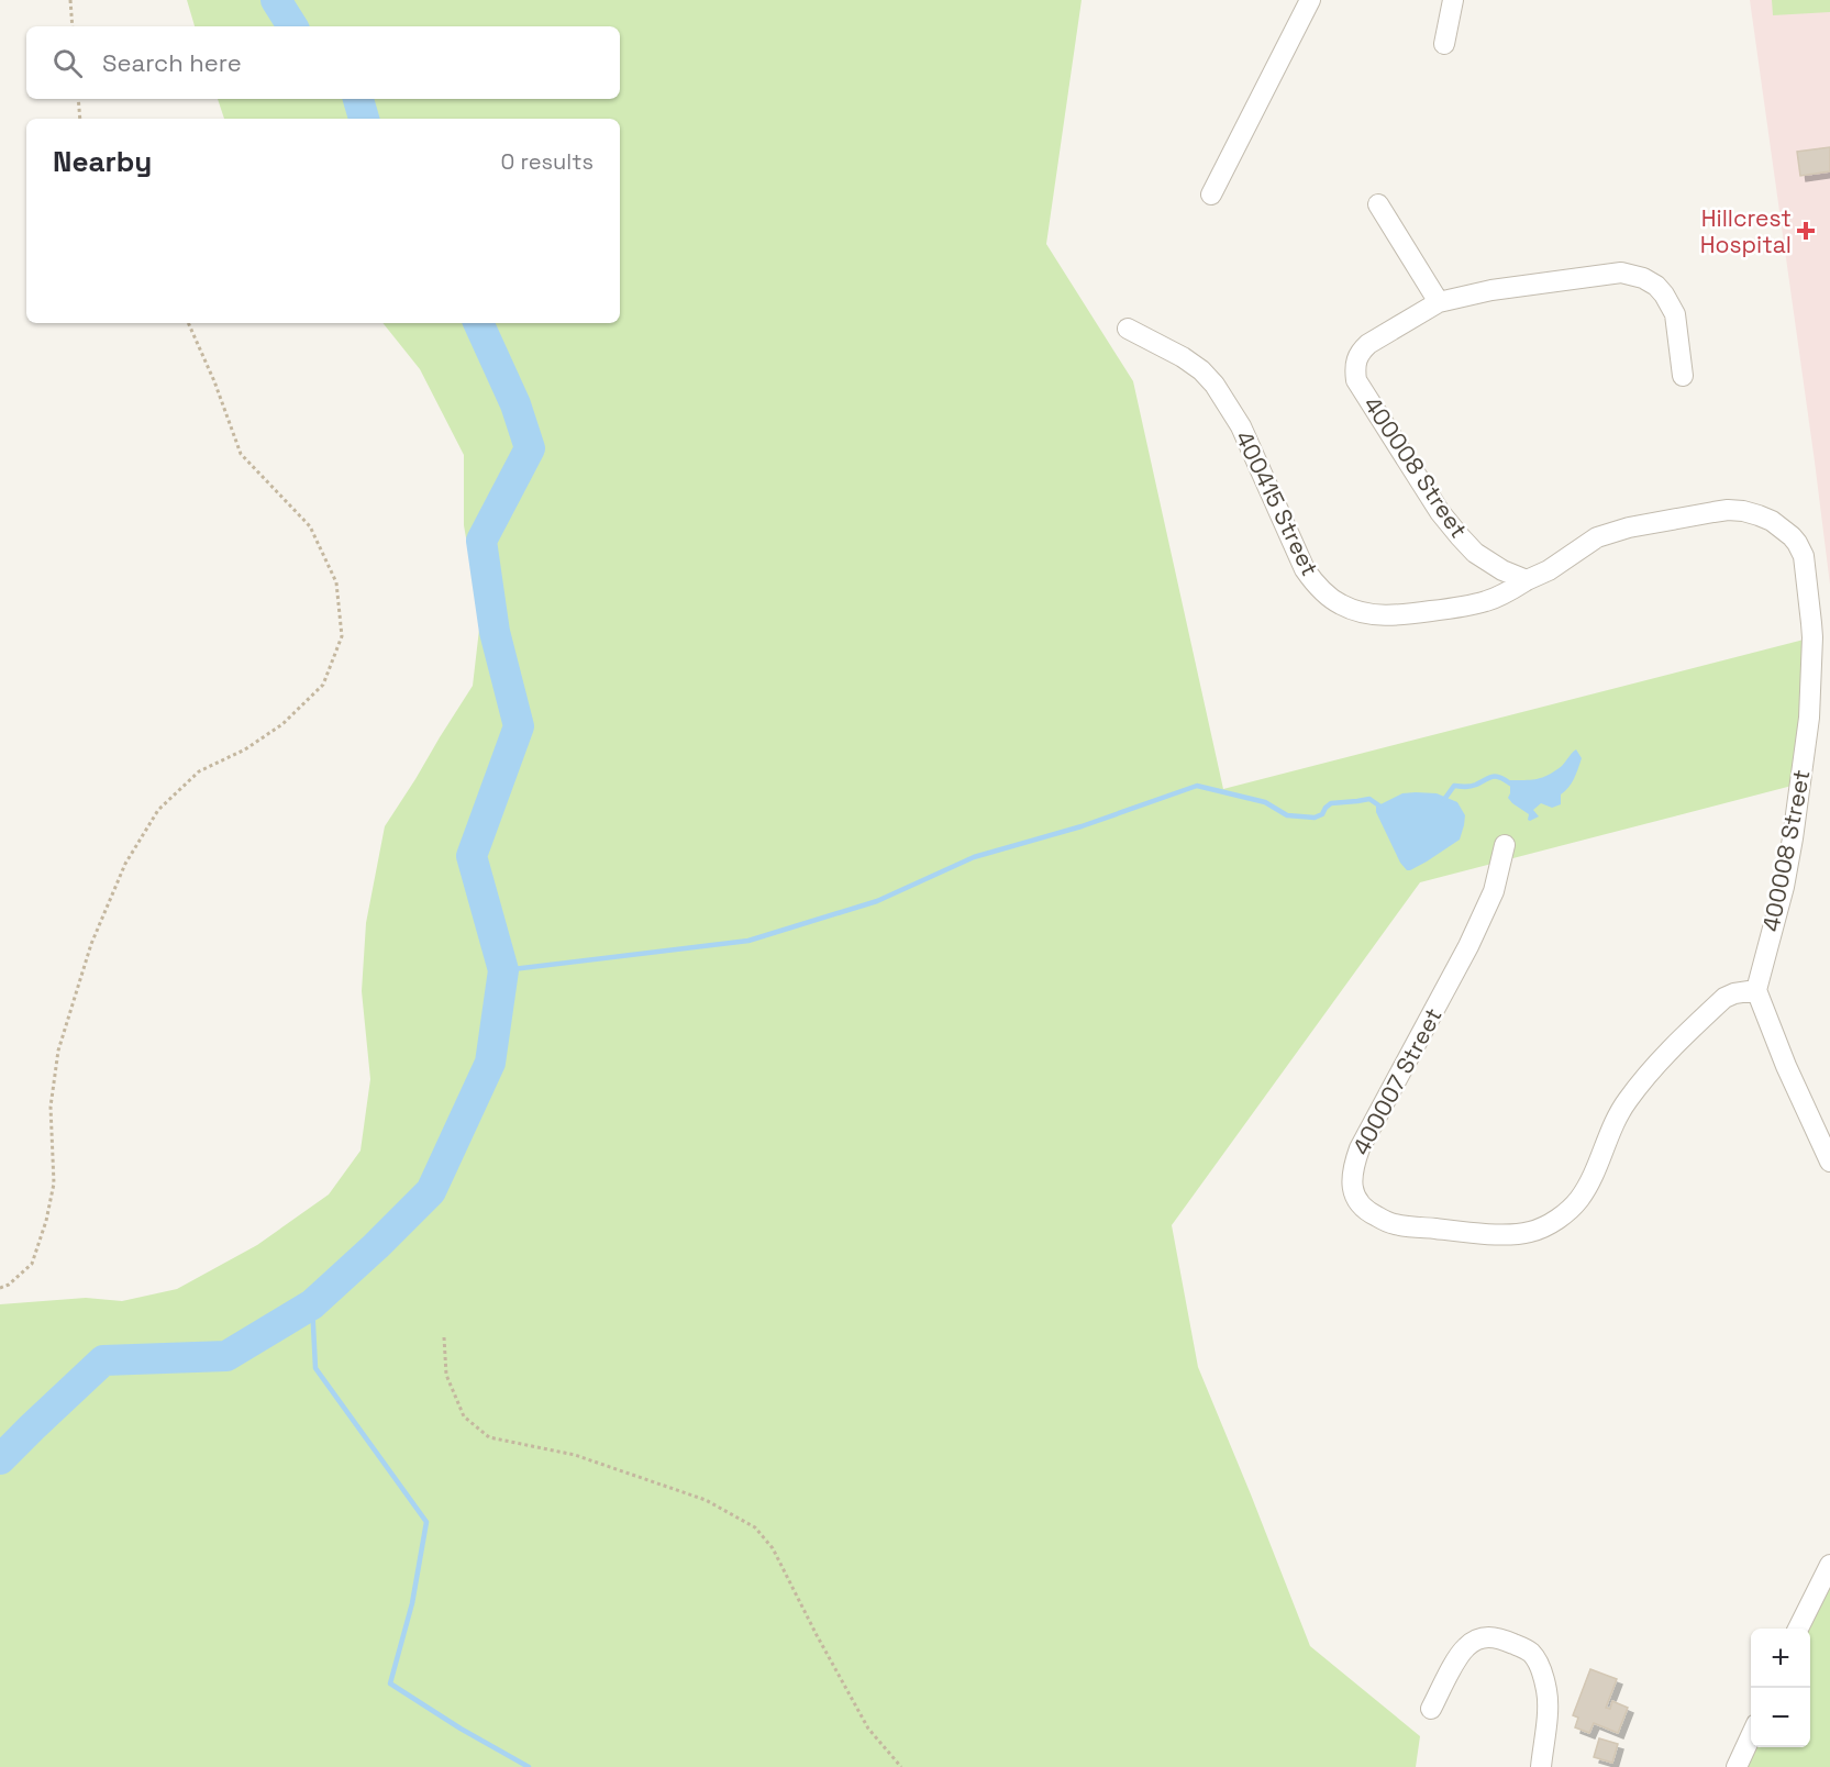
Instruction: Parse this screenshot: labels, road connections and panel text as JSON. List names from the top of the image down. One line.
{"streets":{"street":["400008 Street","400415 Street","400007 Street"]},"crossings":[["400008 Street","400415 Street"],["400008 Street","400007 Street"]],"places":{"health":["Hillcrest Hospital"]},"page":{"search":"Search here","heading":["Nearby","0 results"],"map_buttons":["+","−"]}}
